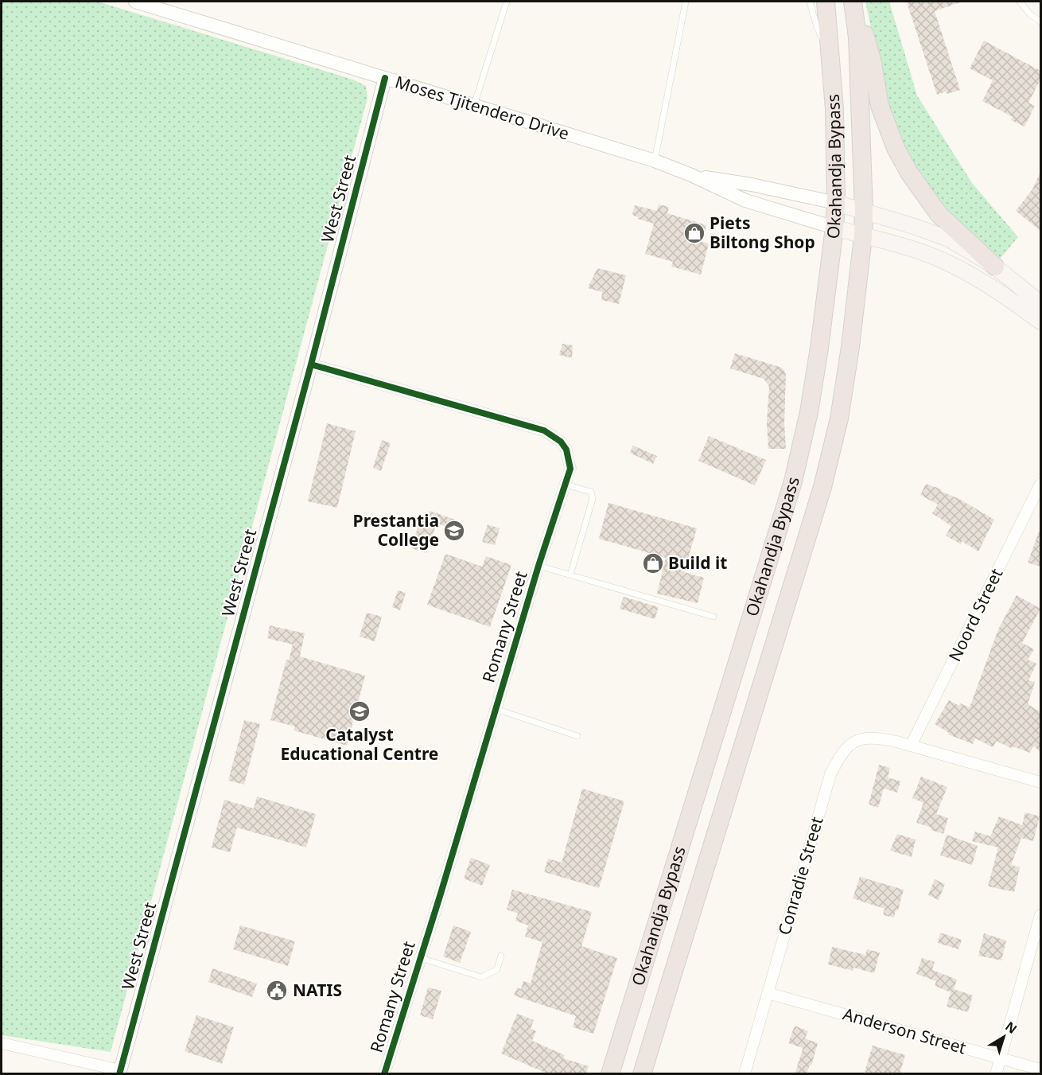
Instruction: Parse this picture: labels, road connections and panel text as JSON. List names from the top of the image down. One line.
{"streets":{"highway":["Okahandja Bypass"],"main road":["Moses Tjitendero Drive"],"street":["West Street","Noord Street","Romany Street","Conradie Street","Anderson Street"]},"crossings":[["Moses Tjitendero Drive","Okahandja Bypass"],["Moses Tjitendero Drive","West Street"],["West Street","Romany Street"],["Noord Street","Conradie Street"],["Conradie Street","Anderson Street"]],"places":{"shop":["Piets Biltong Shop","Build it"],"school or university":["Prestantia College","Catalyst Educational Centre"],"public building":["NATIS"]},"north":"top right"}
